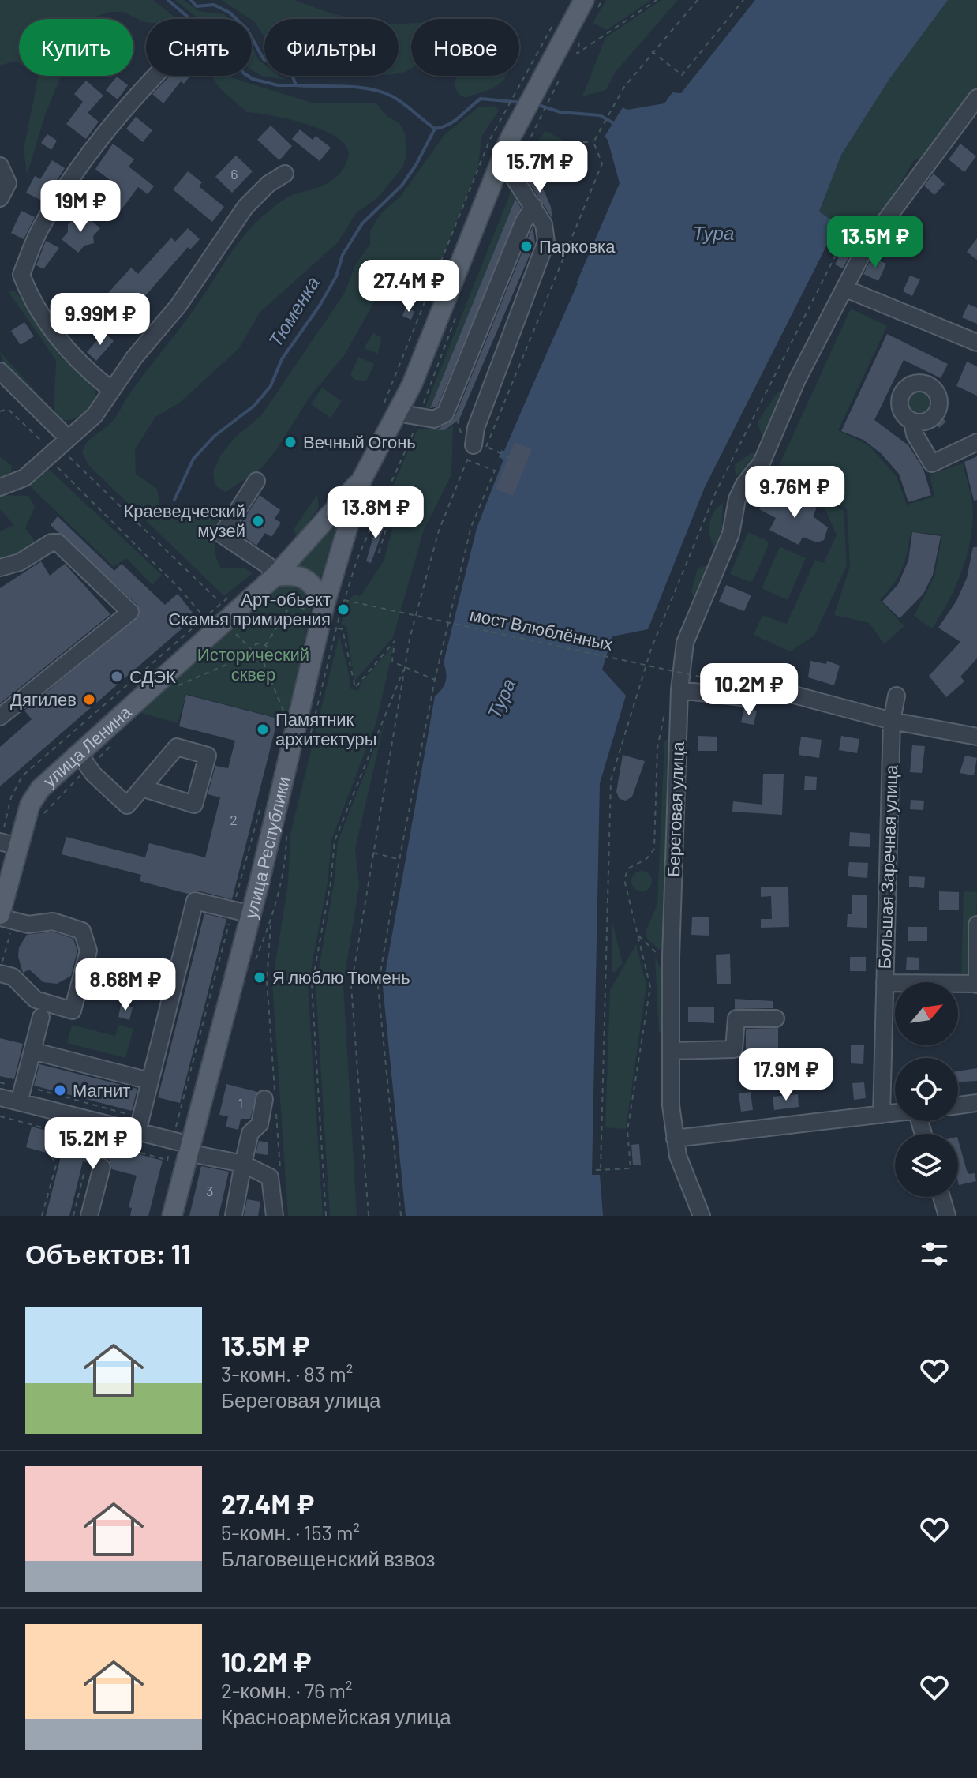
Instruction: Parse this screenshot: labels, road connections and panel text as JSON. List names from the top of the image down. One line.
{"streets":{"main road":["улица Ленина","улица Республики"],"street":["Береговая улица","Большая Заречная улица"],"path":["мост Влюблённых"]},"crossings":[["улица Ленина","улица Республики"]],"water":["Тура","Тюменка"],"parks":["Исторический сквер"],"places":["Парковка","Вечный Огонь","Краеведческий музей","Арт-обьект Скамья примирения","СДЭК","Дягилев","Памятник архитектуры","Я люблю Тюмень","Магнит"],"house_numbers":["6","2","1","3"],"north":"top right","page":{"chip":["Купить","Снять","Фильтры","Новое"],"price":["15.7M ₽","19M ₽","13.5M ₽","27.4M ₽","9.99M ₽","9.76M ₽","13.8M ₽","10.2M ₽","8.68M ₽","17.9M ₽","15.2M ₽"],"heading":"Объектов: 11","list":[{"name":"13.5M ₽","note":"3-комн. · 83 m² · Береговая улица"},{"name":"27.4M ₽","note":"5-комн. · 153 m² · Благовещенский взвоз"},{"name":"10.2M ₽","note":"2-комн. · 76 m² · Красноармейская улица"}]}}
